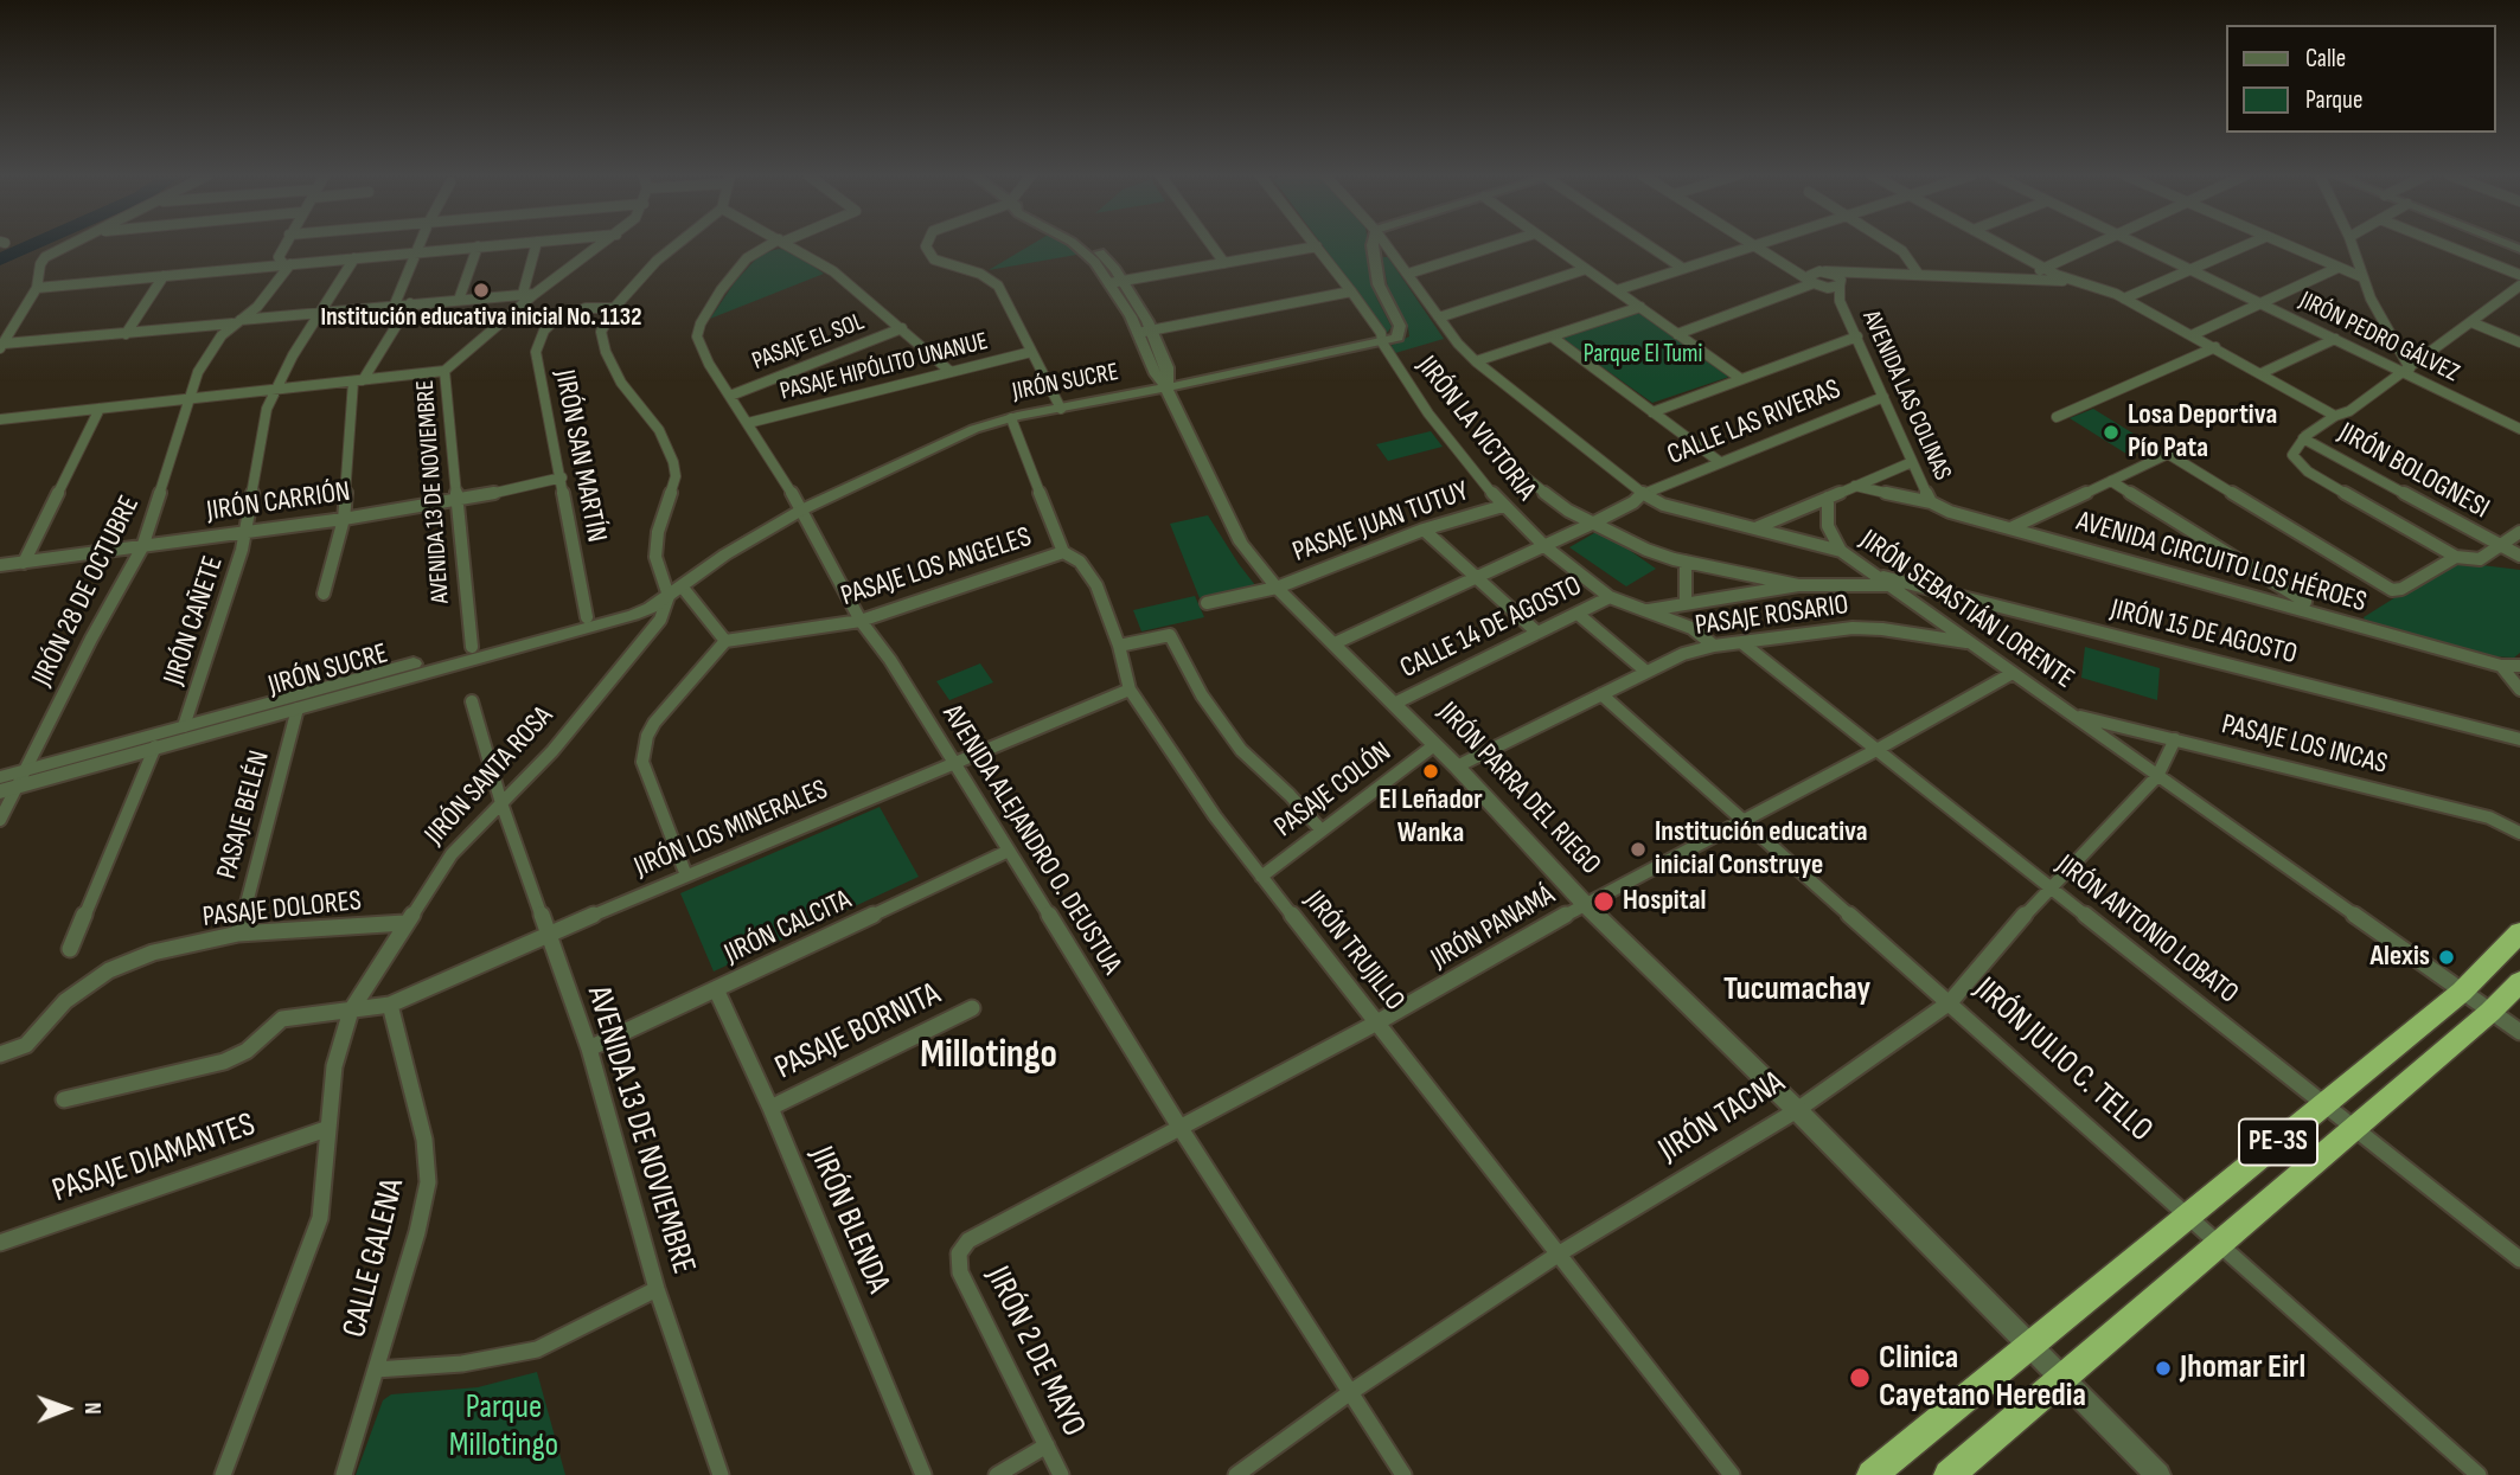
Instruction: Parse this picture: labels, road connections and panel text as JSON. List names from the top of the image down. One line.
{"streets":{"highway":["PE-3S"],"street":["JIRÓN PEDRO GÁLVEZ","PASAJE EL SOL","PASAJE HIPÓLITO UNANUE","JIRÓN SUCRE","AVENIDA LAS COLINAS","CALLE LAS RIVERAS","JIRÓN LA VICTORIA","JIRÓN SAN MARTÍN","JIRÓN BOLOGNESI","AVENIDA 13 DE NOVIEMBRE","JIRÓN CARRIÓN","PASAJE JUAN TUTUY","AVENIDA CIRCUITO LOS HÉROES","PASAJE LOS ANGELES","JIRÓN 28 DE OCTUBRE","JIRÓN SEBASTIÁN LORENTE","PASAJE ROSARIO","JIRÓN CAÑETE","CALLE 14 DE AGOSTO","JIRÓN 15 DE AGOSTO","PASAJE LOS INCAS","JIRÓN SANTA ROSA","JIRÓN PARRA DEL RIEGO","PASAJE COLÓN","PASAJE BELÉN","JIRÓN LOS MINERALES","AVENIDA ALEJANDRO O. DEUSTUA","PASAJE DOLORES","JIRÓN CALCITA","JIRÓN PANAMÁ","JIRÓN ANTONIO LOBATO","JIRÓN TRUJILLO","PASAJE BORNITA","JIRÓN JULIO C. TELLO","JIRÓN TACNA","PASAJE DIAMANTES","JIRÓN BLENDA","CALLE GALENA","JIRÓN 2 DE MAYO"]},"crossings":[["PASAJE EL SOL","AVENIDA ALEJANDRO O. DEUSTUA"],["PASAJE HIPÓLITO UNANUE","AVENIDA ALEJANDRO O. DEUSTUA"],["JIRÓN SUCRE","JIRÓN LA VICTORIA"],["JIRÓN SUCRE","JIRÓN SAN MARTÍN"],["JIRÓN SUCRE","AVENIDA 13 DE NOVIEMBRE"],["JIRÓN SUCRE","JIRÓN 28 DE OCTUBRE"],["JIRÓN SUCRE","JIRÓN CAÑETE"],["JIRÓN SUCRE","JIRÓN SANTA ROSA"],["JIRÓN SUCRE","JIRÓN PARRA DEL RIEGO"],["JIRÓN SUCRE","PASAJE BELÉN"],["JIRÓN SUCRE","AVENIDA ALEJANDRO O. DEUSTUA"],["JIRÓN SUCRE","JIRÓN TRUJILLO"],["AVENIDA LAS COLINAS","CALLE LAS RIVERAS"],["AVENIDA LAS COLINAS","AVENIDA CIRCUITO LOS HÉROES"],["CALLE LAS RIVERAS","JIRÓN LA VICTORIA"],["CALLE LAS RIVERAS","JIRÓN SEBASTIÁN LORENTE"],["CALLE LAS RIVERAS","JIRÓN PARRA DEL RIEGO"],["JIRÓN LA VICTORIA","PASAJE JUAN TUTUY"],["JIRÓN LA VICTORIA","PASAJE ROSARIO"],["JIRÓN LA VICTORIA","CALLE 14 DE AGOSTO"],["JIRÓN SAN MARTÍN","JIRÓN CARRIÓN"],["AVENIDA 13 DE NOVIEMBRE","JIRÓN CARRIÓN"],["AVENIDA 13 DE NOVIEMBRE","JIRÓN SANTA ROSA"],["AVENIDA 13 DE NOVIEMBRE","JIRÓN LOS MINERALES"],["AVENIDA 13 DE NOVIEMBRE","JIRÓN CALCITA"],["JIRÓN CARRIÓN","JIRÓN 28 DE OCTUBRE"],["JIRÓN CARRIÓN","JIRÓN CAÑETE"],["PASAJE JUAN TUTUY","JIRÓN PARRA DEL RIEGO"],["PASAJE LOS ANGELES","AVENIDA ALEJANDRO O. DEUSTUA"],["PASAJE LOS ANGELES","JIRÓN TRUJILLO"],["JIRÓN SEBASTIÁN LORENTE","PASAJE ROSARIO"],["JIRÓN SEBASTIÁN LORENTE","JIRÓN 15 DE AGOSTO"],["JIRÓN SEBASTIÁN LORENTE","PASAJE LOS INCAS"],["JIRÓN SEBASTIÁN LORENTE","JIRÓN PANAMÁ"],["JIRÓN SEBASTIÁN LORENTE","JIRÓN TACNA"],["JIRÓN SEBASTIÁN LORENTE","PE-3S"],["PASAJE ROSARIO","JIRÓN PARRA DEL RIEGO"],["PASAJE ROSARIO","JIRÓN ANTONIO LOBATO"],["PASAJE ROSARIO","JIRÓN JULIO C. TELLO"],["CALLE 14 DE AGOSTO","JIRÓN PARRA DEL RIEGO"],["PASAJE LOS INCAS","JIRÓN TACNA"],["JIRÓN SANTA ROSA","JIRÓN LOS MINERALES"],["JIRÓN SANTA ROSA","PASAJE DOLORES"],["JIRÓN SANTA ROSA","PASAJE DIAMANTES"],["JIRÓN PARRA DEL RIEGO","PASAJE COLÓN"],["JIRÓN PARRA DEL RIEGO","JIRÓN PANAMÁ"],["JIRÓN PARRA DEL RIEGO","JIRÓN TACNA"],["JIRÓN PARRA DEL RIEGO","PE-3S"],["PASAJE COLÓN","JIRÓN TRUJILLO"],["PASAJE BELÉN","PASAJE DOLORES"],["JIRÓN LOS MINERALES","AVENIDA ALEJANDRO O. DEUSTUA"],["JIRÓN LOS MINERALES","JIRÓN TRUJILLO"],["JIRÓN LOS MINERALES","CALLE GALENA"],["AVENIDA ALEJANDRO O. DEUSTUA","JIRÓN CALCITA"],["AVENIDA ALEJANDRO O. DEUSTUA","JIRÓN PANAMÁ"],["AVENIDA ALEJANDRO O. DEUSTUA","JIRÓN TACNA"],["JIRÓN CALCITA","JIRÓN BLENDA"],["JIRÓN PANAMÁ","JIRÓN ANTONIO LOBATO"],["JIRÓN PANAMÁ","JIRÓN TRUJILLO"],["JIRÓN PANAMÁ","JIRÓN JULIO C. TELLO"],["JIRÓN PANAMÁ","JIRÓN 2 DE MAYO"],["JIRÓN ANTONIO LOBATO","JIRÓN TACNA"],["JIRÓN ANTONIO LOBATO","PE-3S"],["JIRÓN TRUJILLO","JIRÓN TACNA"],["PASAJE BORNITA","JIRÓN BLENDA"],["JIRÓN JULIO C. TELLO","JIRÓN TACNA"],["JIRÓN JULIO C. TELLO","PE-3S"]],"districts":["Tucumachay","Millotingo"],"parks":["Parque El Tumi","Parque Millotingo"],"places":["Institución educativa inicial No. 1132","Losa Deportiva Pío Pata","El Leñador Wanka","Institución educativa inicial Construye","Hospital","Alexis","Jhomar Eirl","Clinica Cayetano Heredia"],"legend":["Calle","Parque"],"north":"right"}
